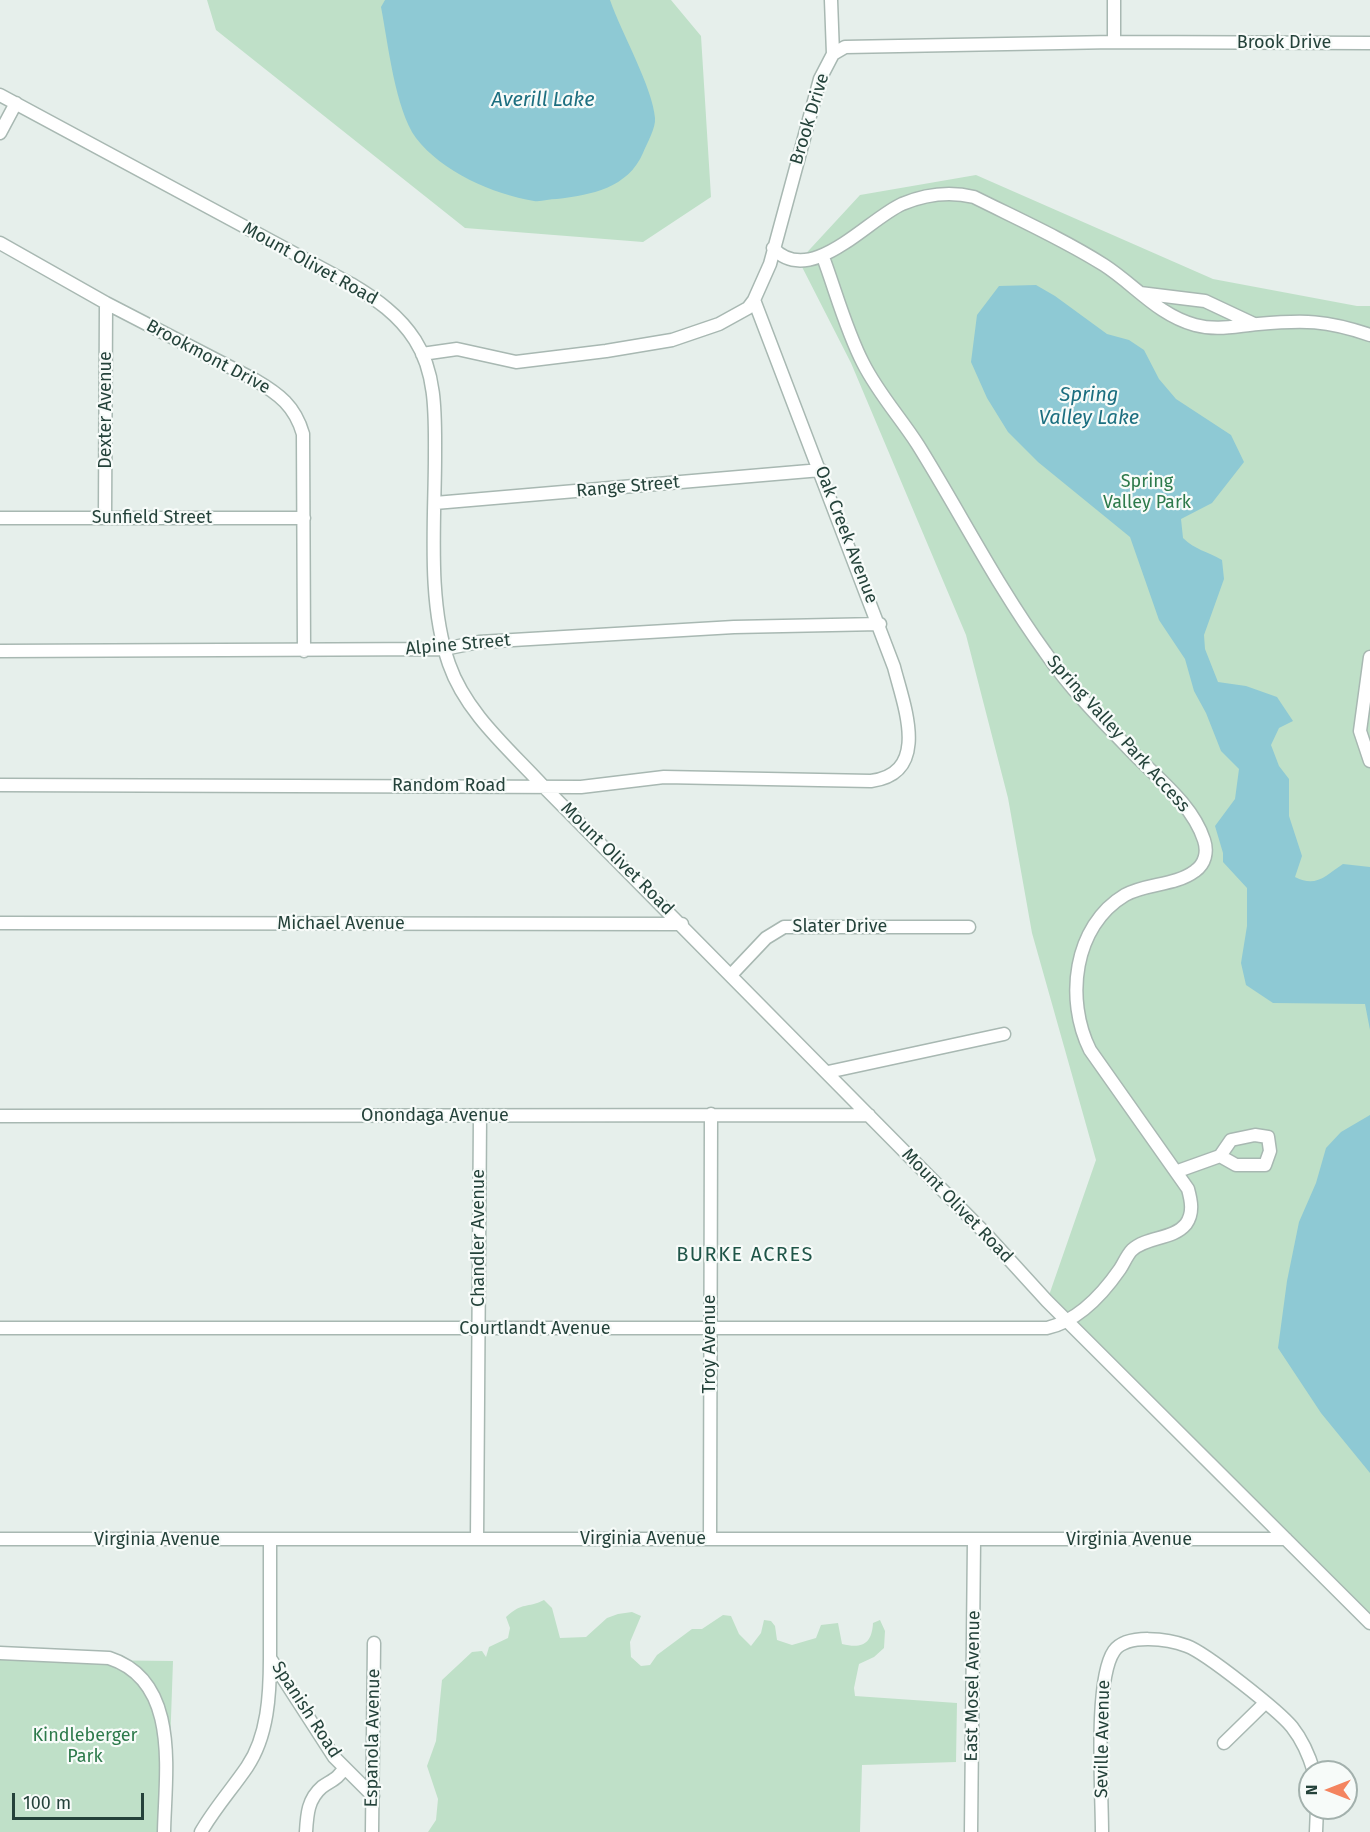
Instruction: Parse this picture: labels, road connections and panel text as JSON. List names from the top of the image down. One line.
{"streets":{"street":["Brook Drive","Mount Olivet Road","Brookmont Drive","Dexter Avenue","Range Street","Sunfield Street","Oak Creek Avenue","Alpine Street","Spring Valley Park Access","Random Road","Michael Avenue","Slater Drive","Onondaga Avenue","Chandler Avenue","Courtlandt Avenue","Troy Avenue","Virginia Avenue","East Mosel Avenue","Spanish Road","Espanola Avenue","Seville Avenue"]},"crossings":[["Brook Drive","Oak Creek Avenue"],["Mount Olivet Road","Range Street"],["Mount Olivet Road","Alpine Street"],["Mount Olivet Road","Spring Valley Park Access"],["Mount Olivet Road","Random Road"],["Mount Olivet Road","Michael Avenue"],["Mount Olivet Road","Slater Drive"],["Mount Olivet Road","Onondaga Avenue"],["Mount Olivet Road","Courtlandt Avenue"],["Mount Olivet Road","Virginia Avenue"],["Brookmont Drive","Dexter Avenue"],["Brookmont Drive","Sunfield Street"],["Brookmont Drive","Alpine Street"],["Dexter Avenue","Sunfield Street"],["Range Street","Oak Creek Avenue"],["Oak Creek Avenue","Alpine Street"],["Oak Creek Avenue","Random Road"],["Spring Valley Park Access","Courtlandt Avenue"],["Onondaga Avenue","Chandler Avenue"],["Onondaga Avenue","Troy Avenue"],["Chandler Avenue","Courtlandt Avenue"],["Chandler Avenue","Virginia Avenue"],["Courtlandt Avenue","Troy Avenue"],["Troy Avenue","Virginia Avenue"],["Virginia Avenue","East Mosel Avenue"],["Virginia Avenue","Spanish Road"],["Spanish Road","Espanola Avenue"]],"districts":["BURKE ACRES"],"water":["Averill Lake","Spring Valley Lake"],"parks":["Spring Valley Park","Kindleberger Park"],"scale_bar":"100 m","north":"left"}
